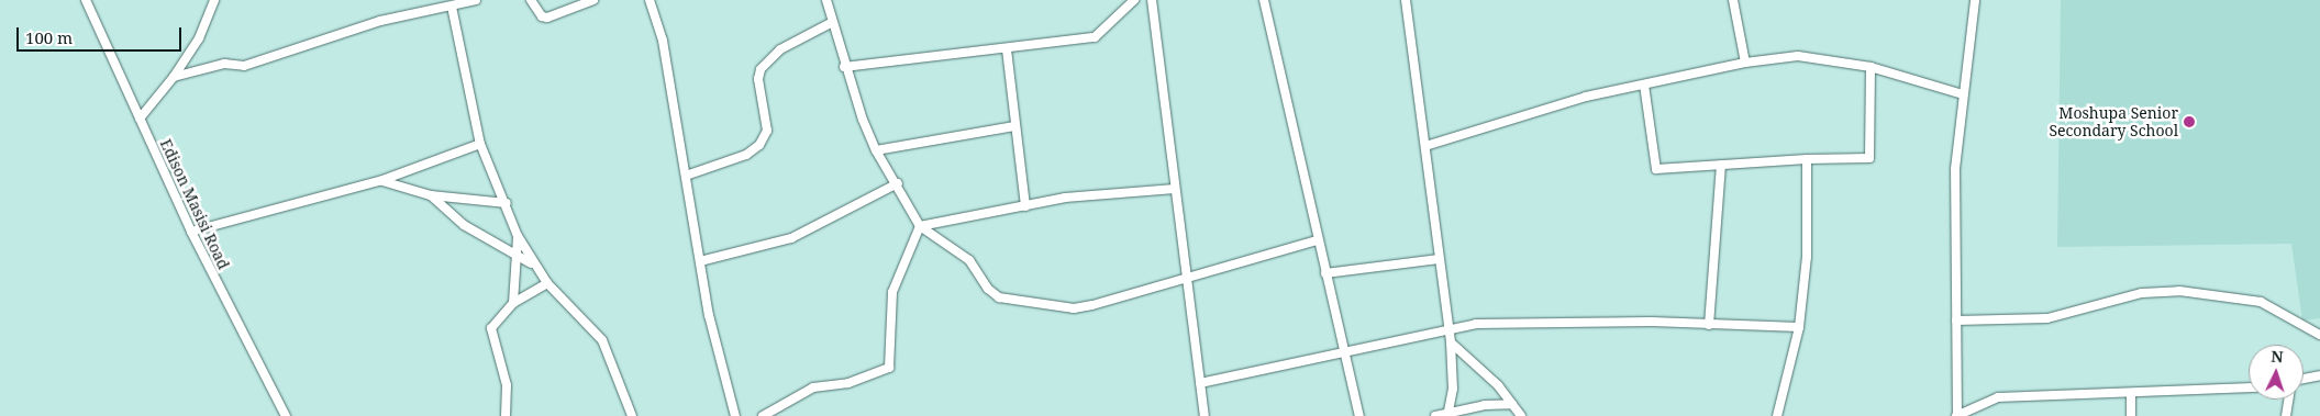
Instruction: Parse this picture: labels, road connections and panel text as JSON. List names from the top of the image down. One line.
{"streets":{"street":["Edison Masisi Road"]},"places":["Moshupa Senior Secondary School"],"scale_bar":"100 m","north":"top"}
